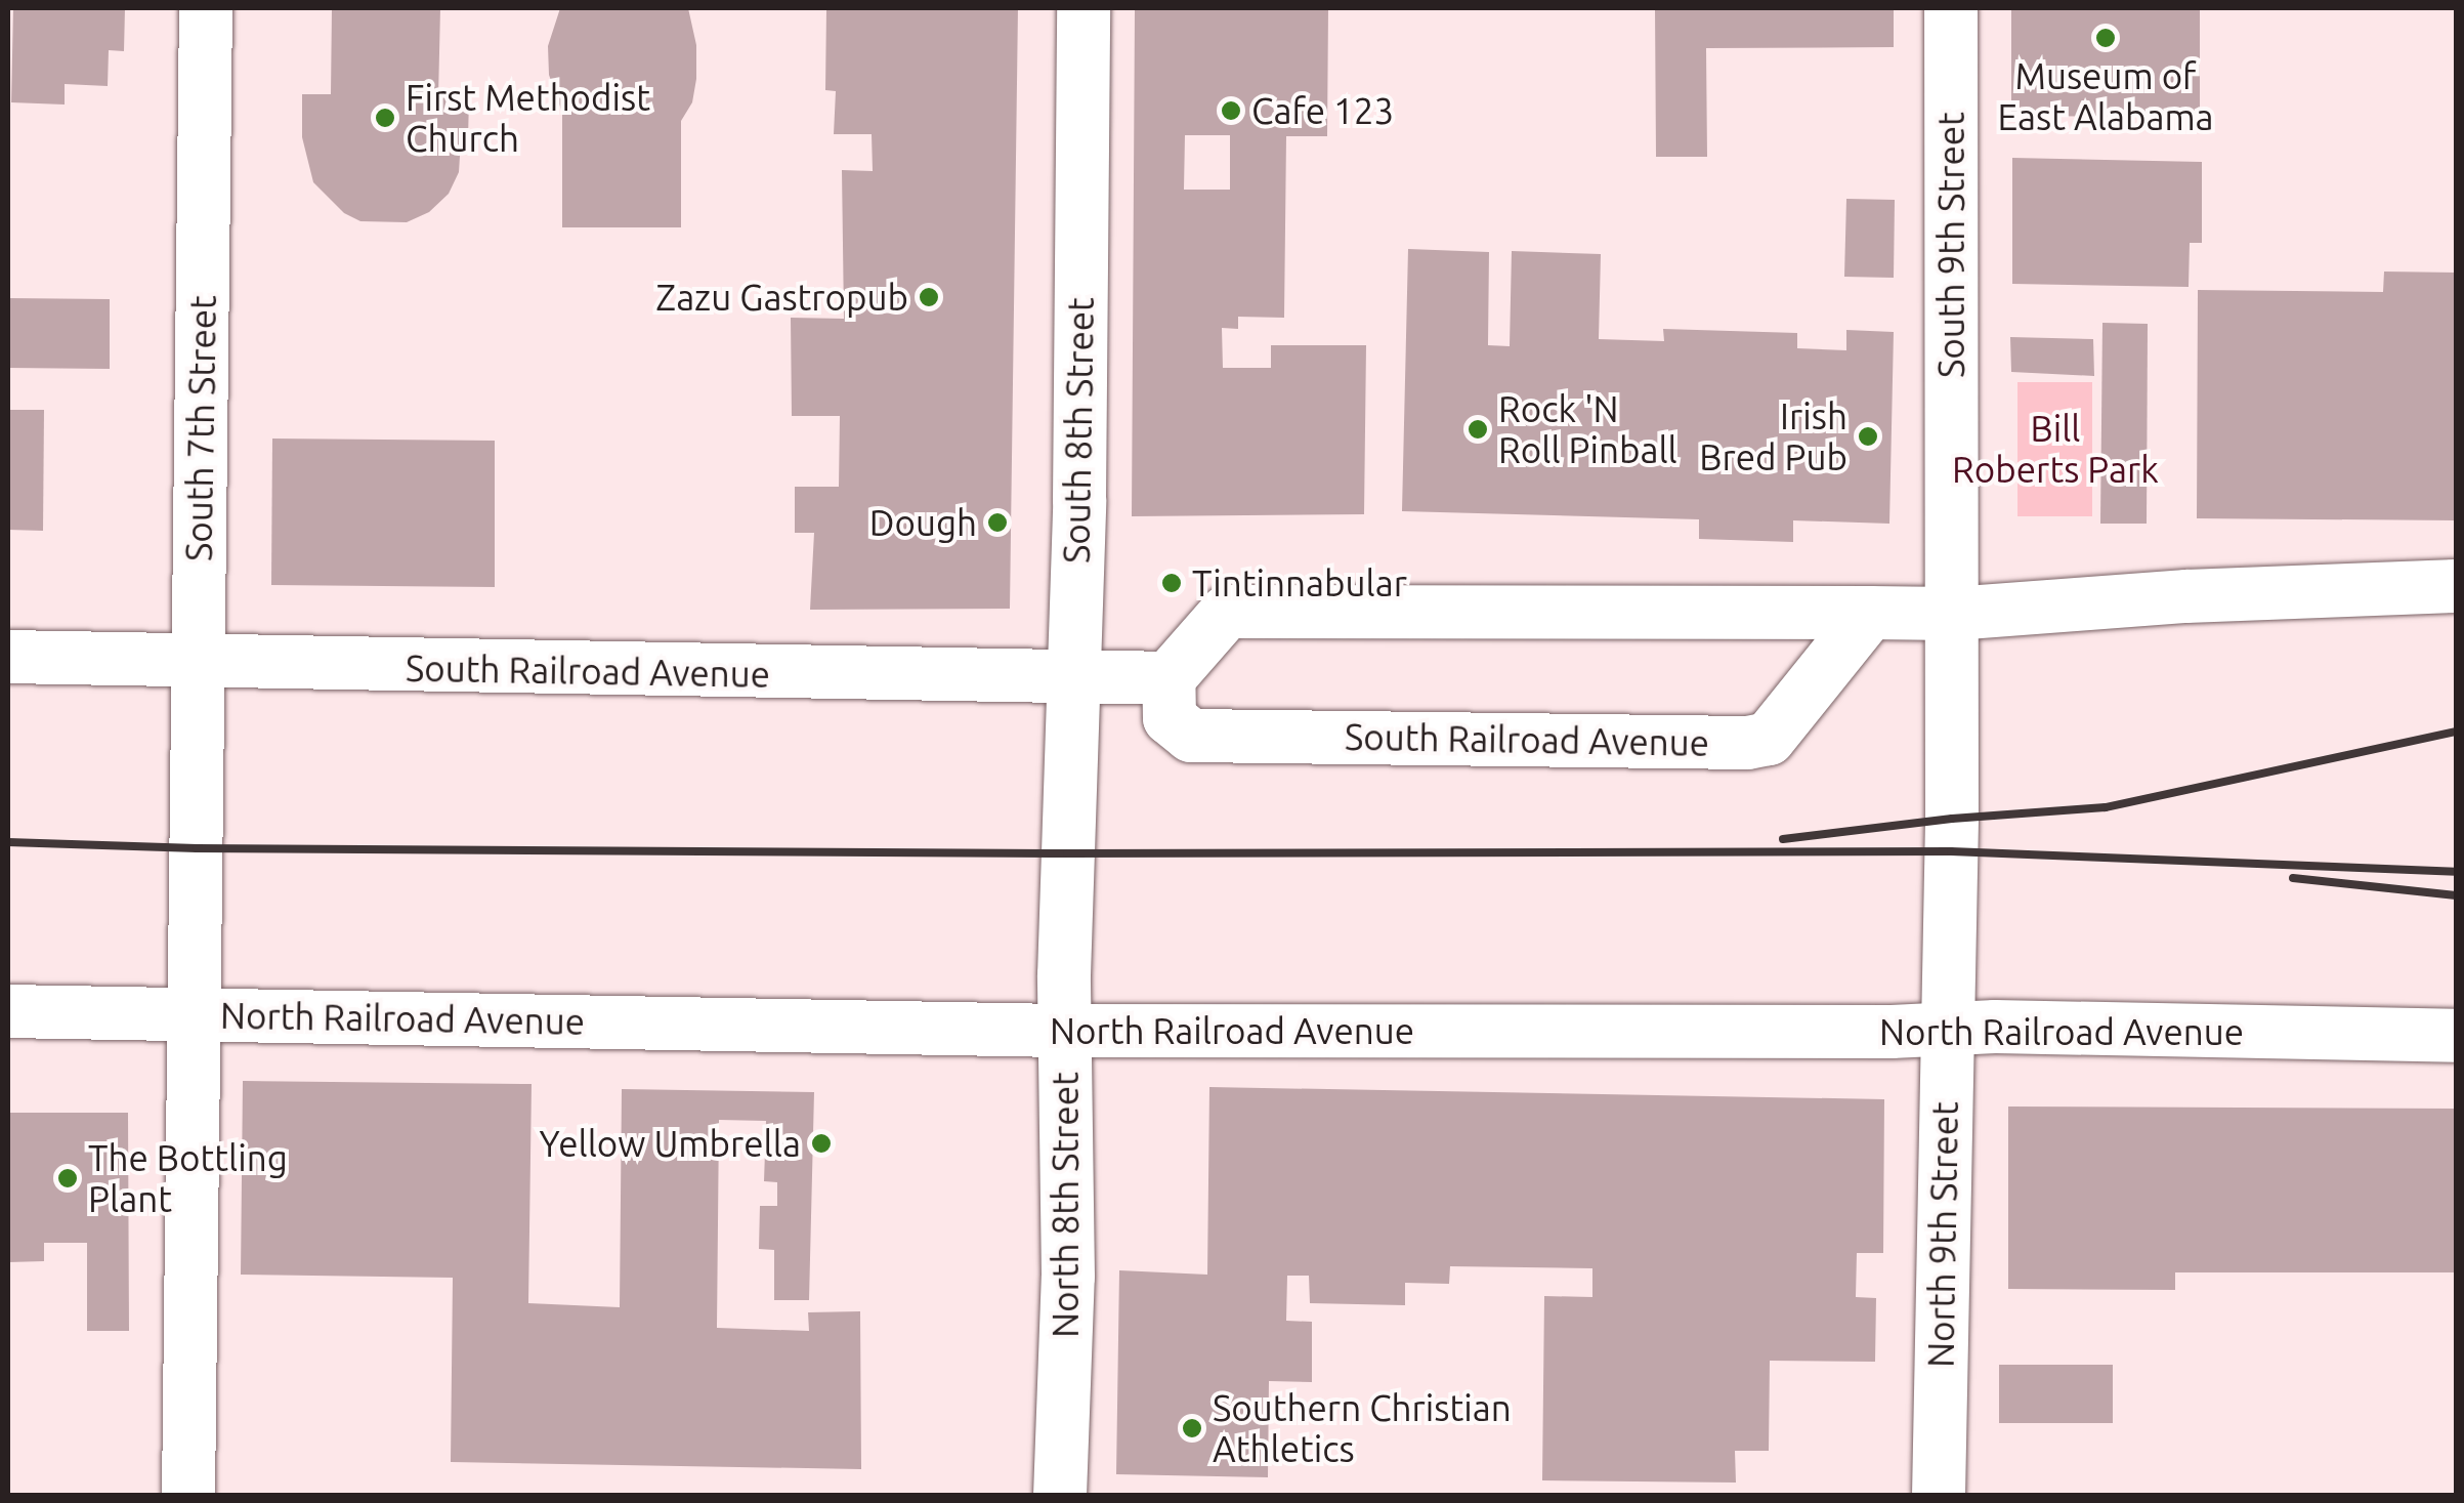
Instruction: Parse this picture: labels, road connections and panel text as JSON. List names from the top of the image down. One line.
{"streets":{"street":["South 9th Street","South 7th Street","South 8th Street","South Railroad Avenue","North Railroad Avenue","North 8th Street","North 9th Street"]},"crossings":[["South 9th Street","North 9th Street"],["South 7th Street","South Railroad Avenue"],["South 7th Street","North Railroad Avenue"],["South 8th Street","South Railroad Avenue"],["South 8th Street","North 8th Street"],["North Railroad Avenue","North 8th Street"],["North Railroad Avenue","North 9th Street"]],"parks":["Bill Roberts Park"],"places":["Museum of East Alabama","Cafe 123","First Methodist Church","Zazu Gastropub","Rock 'N Roll Pinball","Irish Bred Pub","Dough","Tintinnabular","Yellow Umbrella","The Bottling Plant","Southern Christian Athletics"]}
